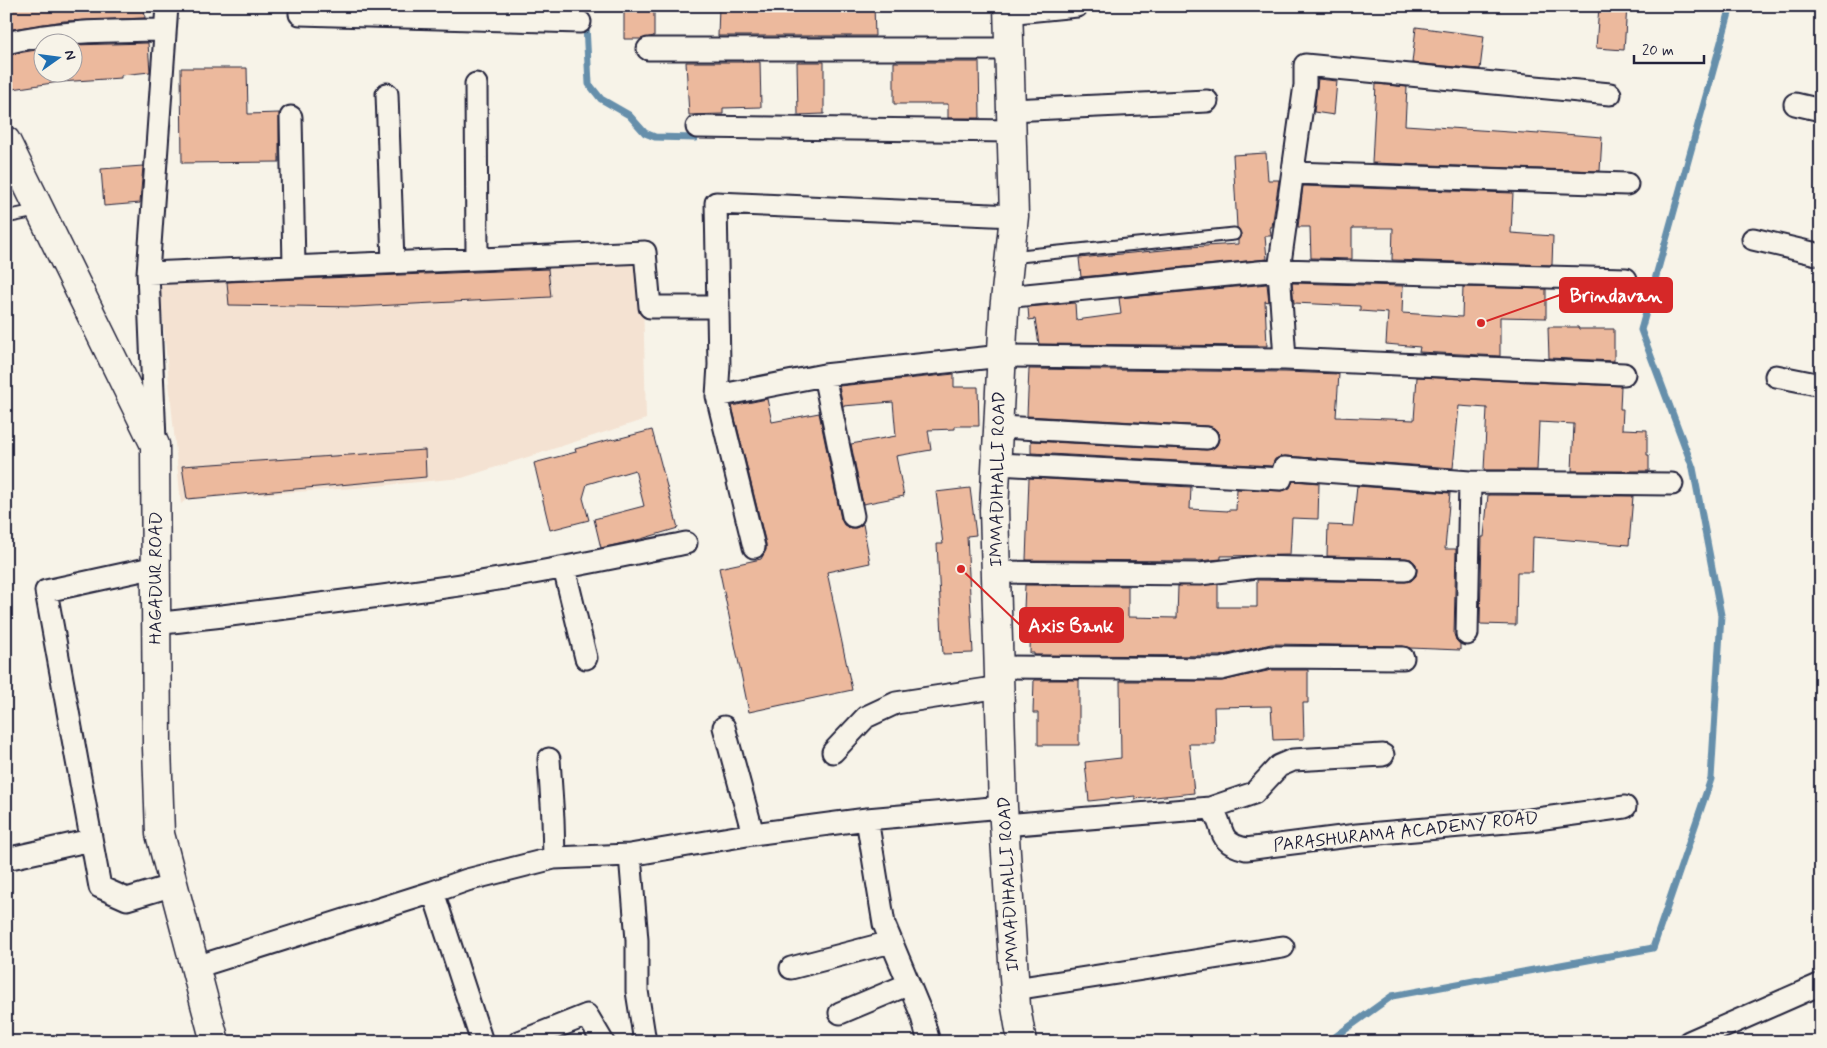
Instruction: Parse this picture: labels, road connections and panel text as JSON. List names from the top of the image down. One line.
{"streets":{"street":["IMMADIHALLI ROAD","HAGADUR ROAD","PARASHURAMA ACADEMY ROAD"]},"places":["Brindavan","Axis Bank"],"scale_bar":"20 m","north":"right"}
